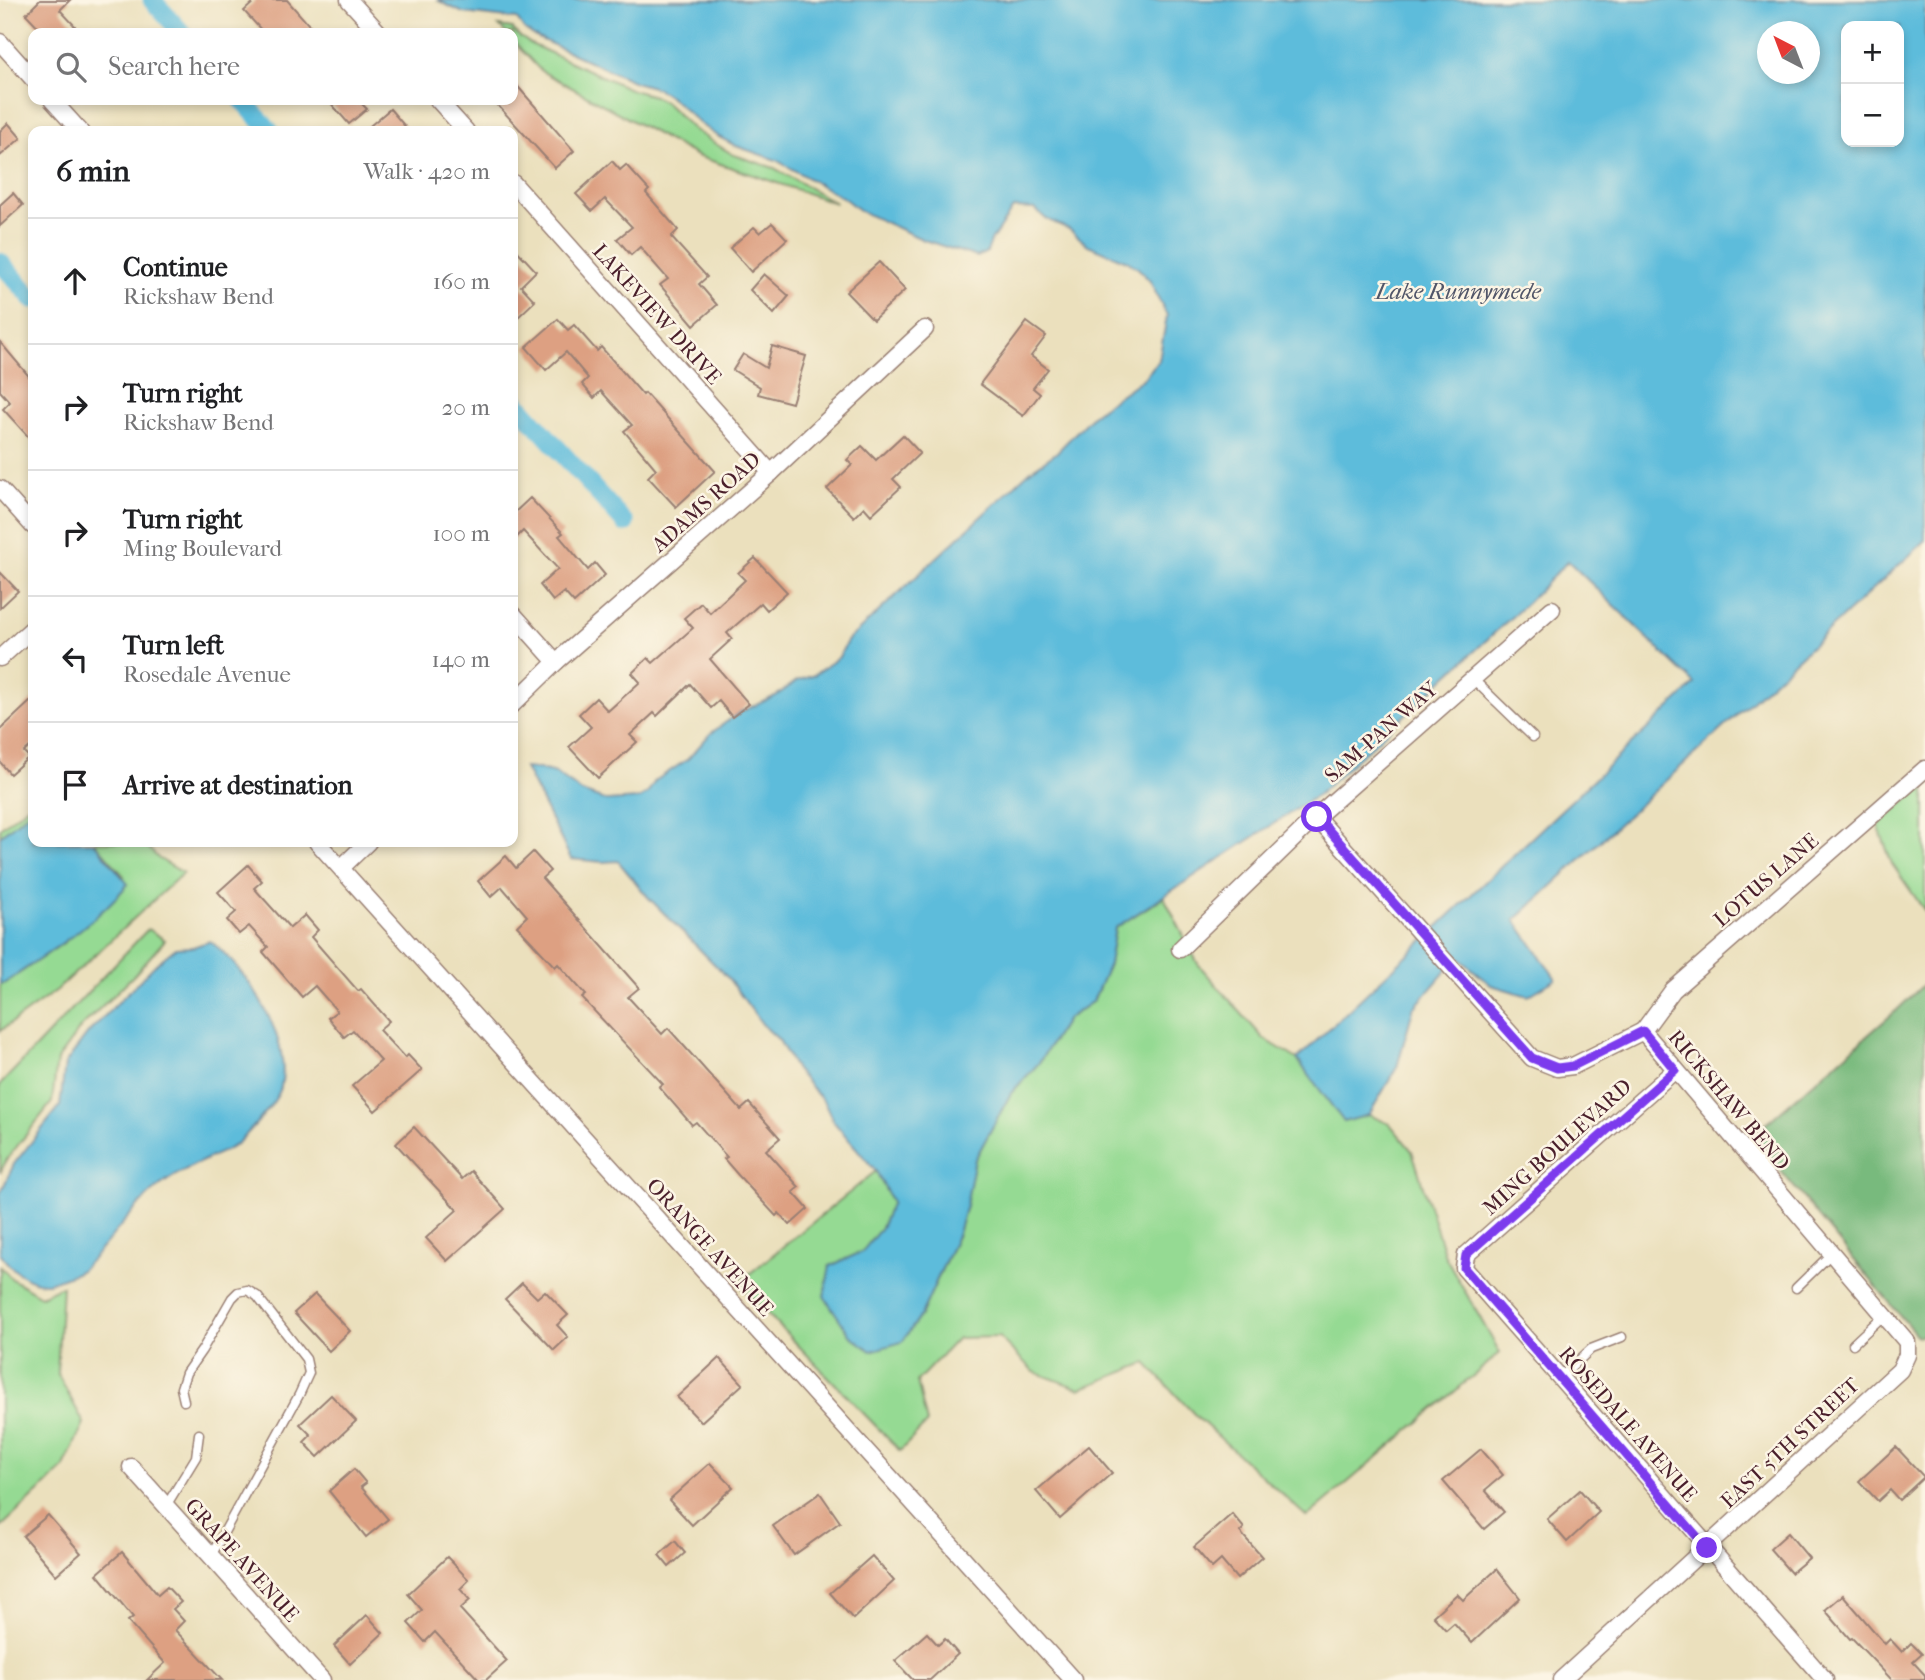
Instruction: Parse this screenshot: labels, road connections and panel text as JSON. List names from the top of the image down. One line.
{"streets":{"street":["LAKEVIEW DRIVE","ADAMS ROAD","SAM-PAN WAY","LOTUS LANE","RICKSHAW BEND","MING BOULEVARD","ORANGE AVENUE","ROSEDALE AVENUE","EAST 5TH STREET","GRAPE AVENUE"]},"crossings":[["LAKEVIEW DRIVE","ADAMS ROAD"],["SAM-PAN WAY","RICKSHAW BEND"],["LOTUS LANE","RICKSHAW BEND"],["RICKSHAW BEND","MING BOULEVARD"],["RICKSHAW BEND","EAST 5TH STREET"],["MING BOULEVARD","ROSEDALE AVENUE"],["ROSEDALE AVENUE","EAST 5TH STREET"]],"water":["Lake Runnymede"],"north":"top left","page":{"map_buttons":["+","−"],"search":"Search here","heading":["6 min","Walk · 420 m"],"list":[["Continue","Rickshaw Bend","160 m"],["Turn right","Rickshaw Bend","20 m"],["Turn right","Ming Boulevard","100 m"],["Turn left","Rosedale Avenue","140 m"],"Arrive at destination"]}}
